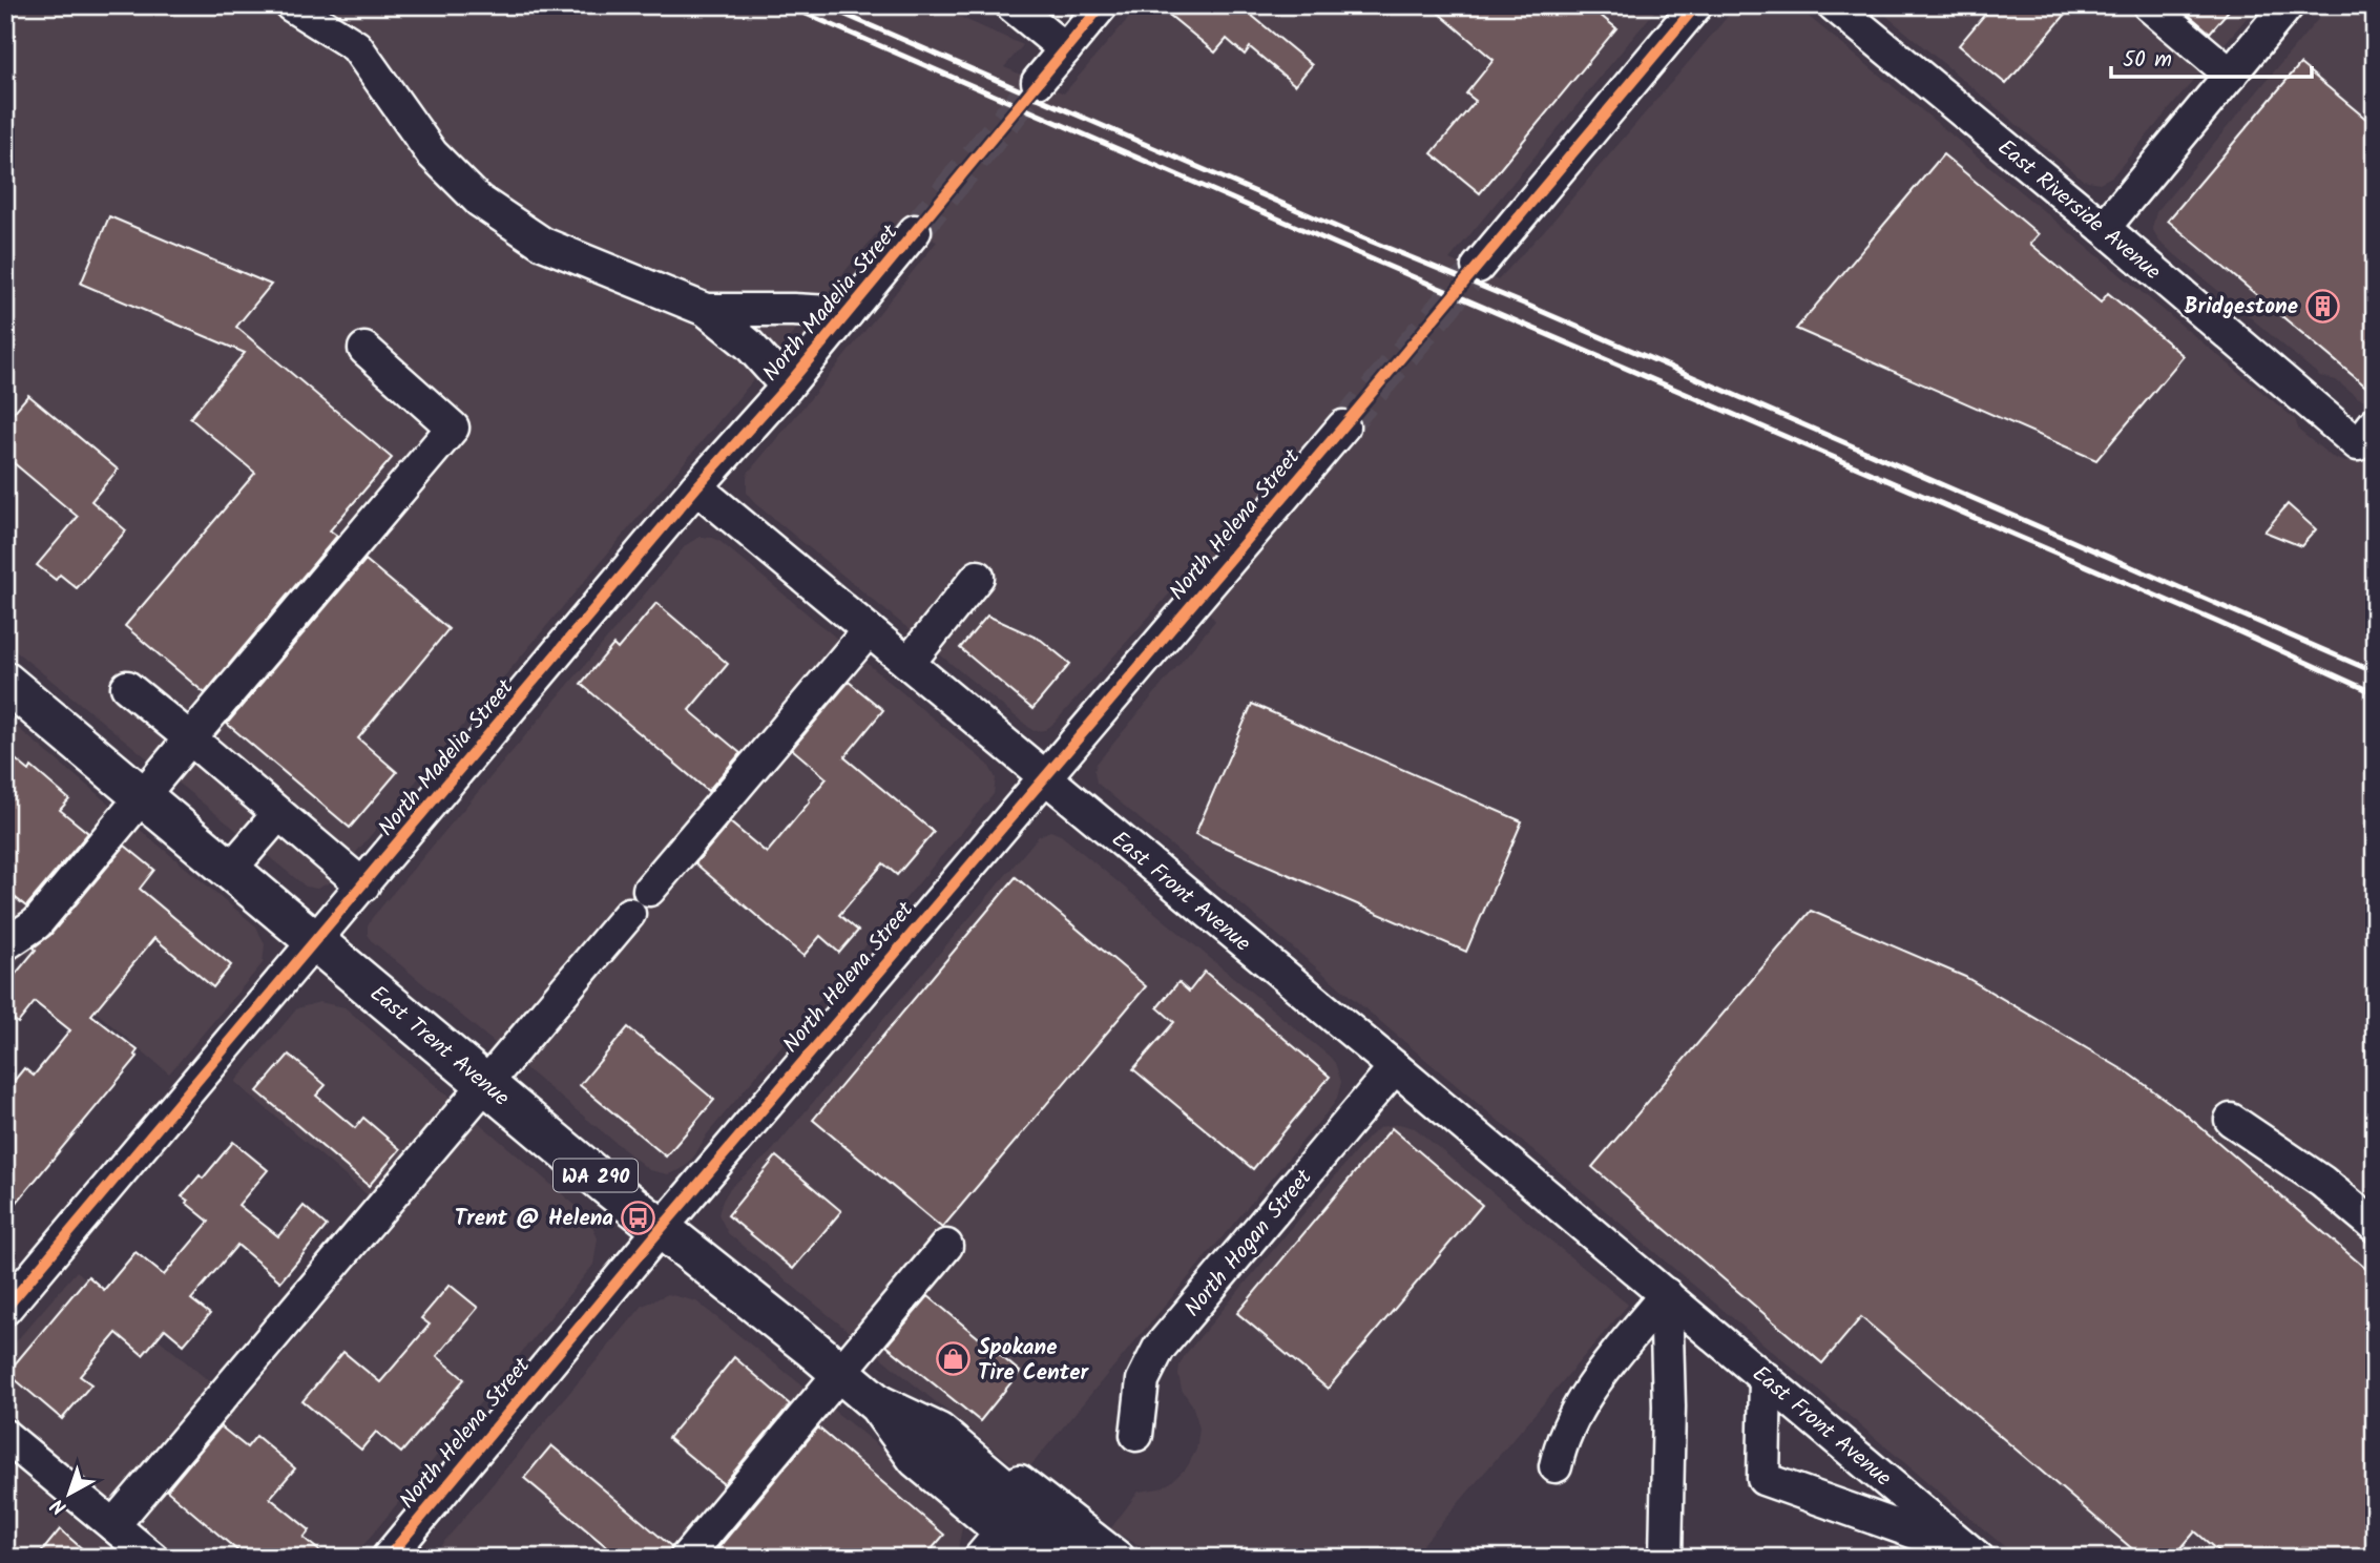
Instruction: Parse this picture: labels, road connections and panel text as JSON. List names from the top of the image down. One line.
{"streets":{"main road":["East Trent Avenue","WA 290"],"street":["East Riverside Avenue","North Madelia Street","North Helena Street","East Front Avenue","North Hogan Street"]},"crossings":[["North Madelia Street","East Front Avenue"],["North Madelia Street","East Trent Avenue"],["North Helena Street","East Front Avenue"],["North Helena Street","East Trent Avenue"],["East Front Avenue","North Hogan Street"]],"places":{"building":["Bridgestone"],"bus stop":["Trent @ Helena"],"shop":["Spokane Tire Center"]},"scale_bar":"50 m","north":"bottom left"}
